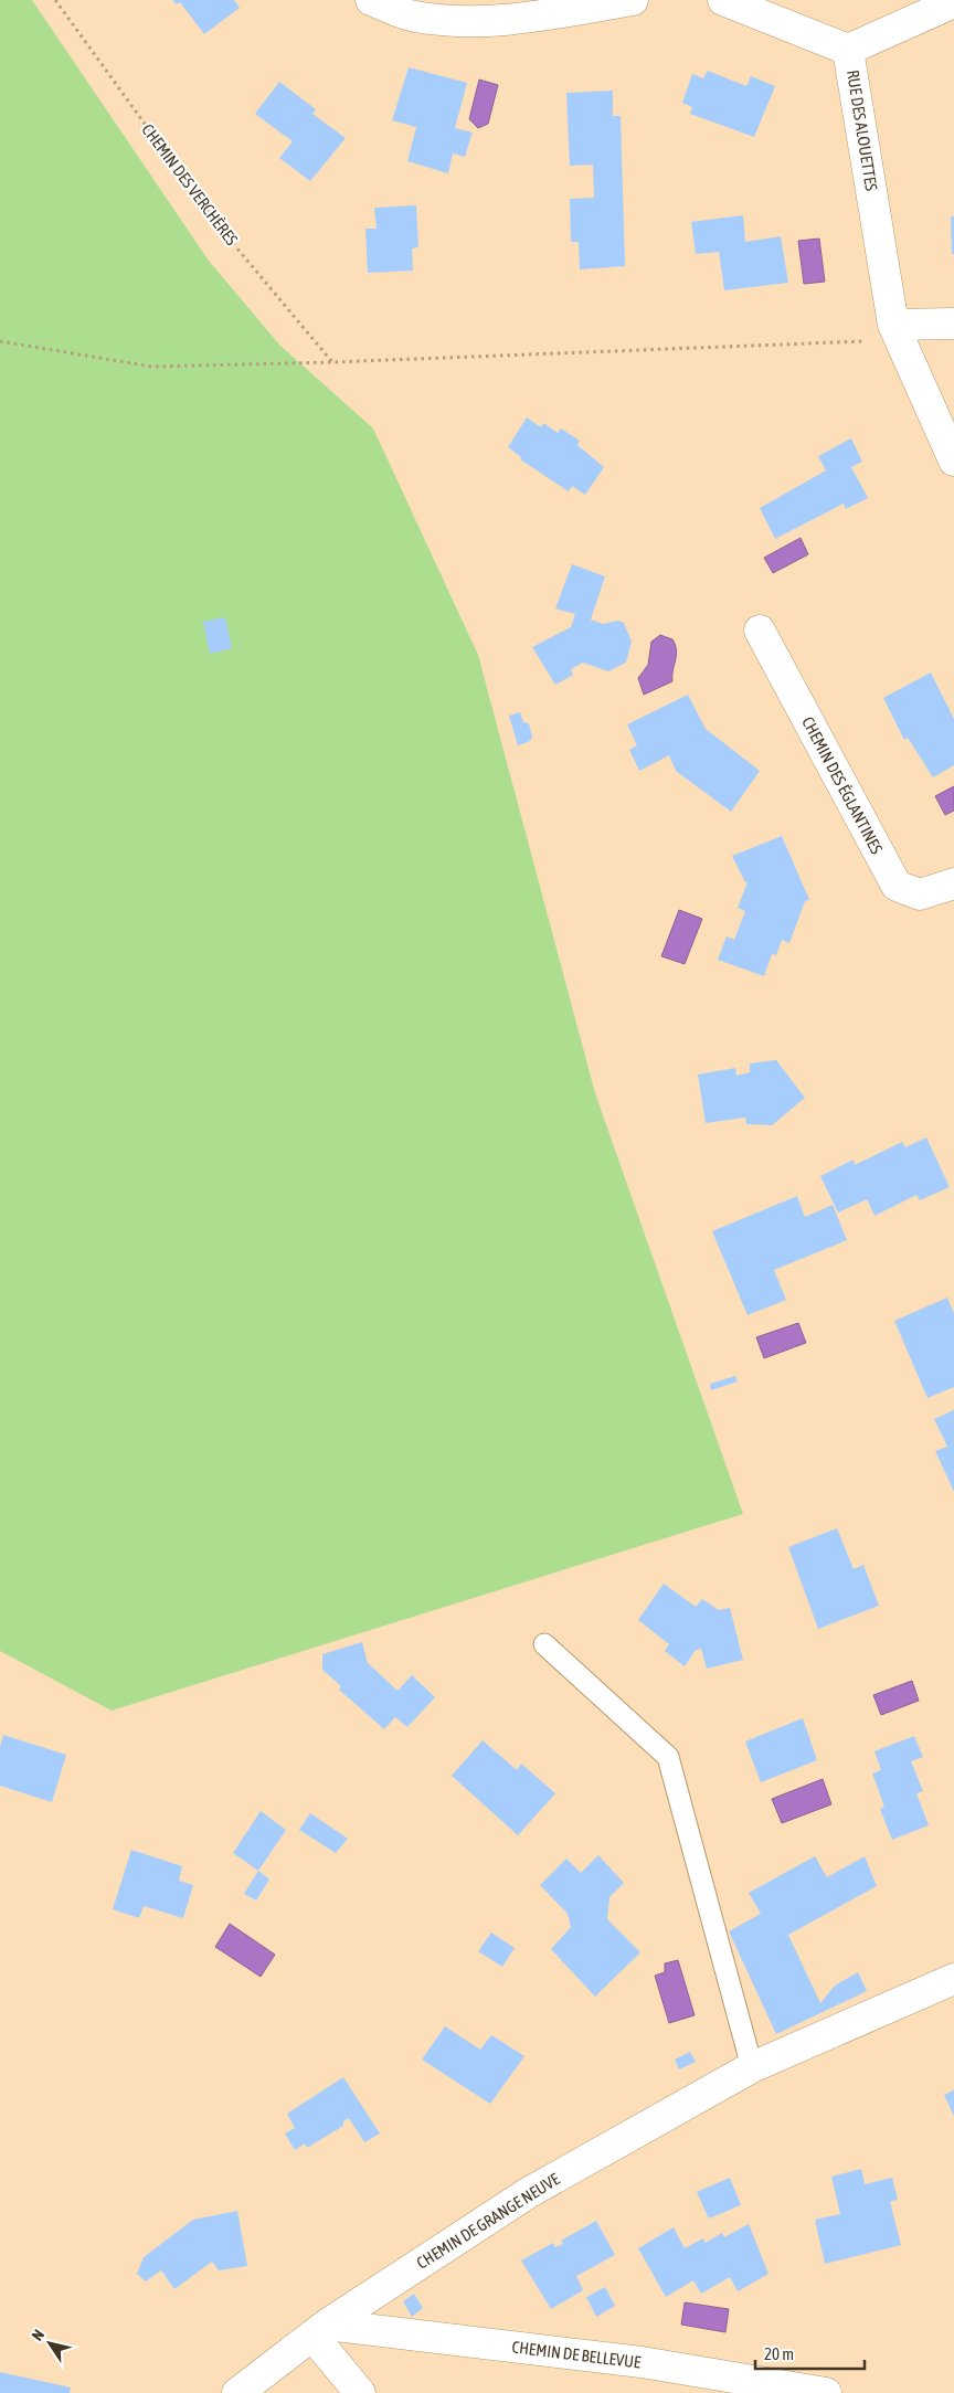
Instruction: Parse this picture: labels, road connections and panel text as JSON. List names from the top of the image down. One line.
{"streets":{"street":["RUE DES ALOUETTES","CHEMIN DES ÉGLANTINES","CHEMIN DE GRANGE NEUVE","CHEMIN DE BELLEVUE"],"path":["CHEMIN DES VERCHÈRES"]},"crossings":[["CHEMIN DE GRANGE NEUVE","CHEMIN DE BELLEVUE"]],"scale_bar":"20 m","north":"top left"}
